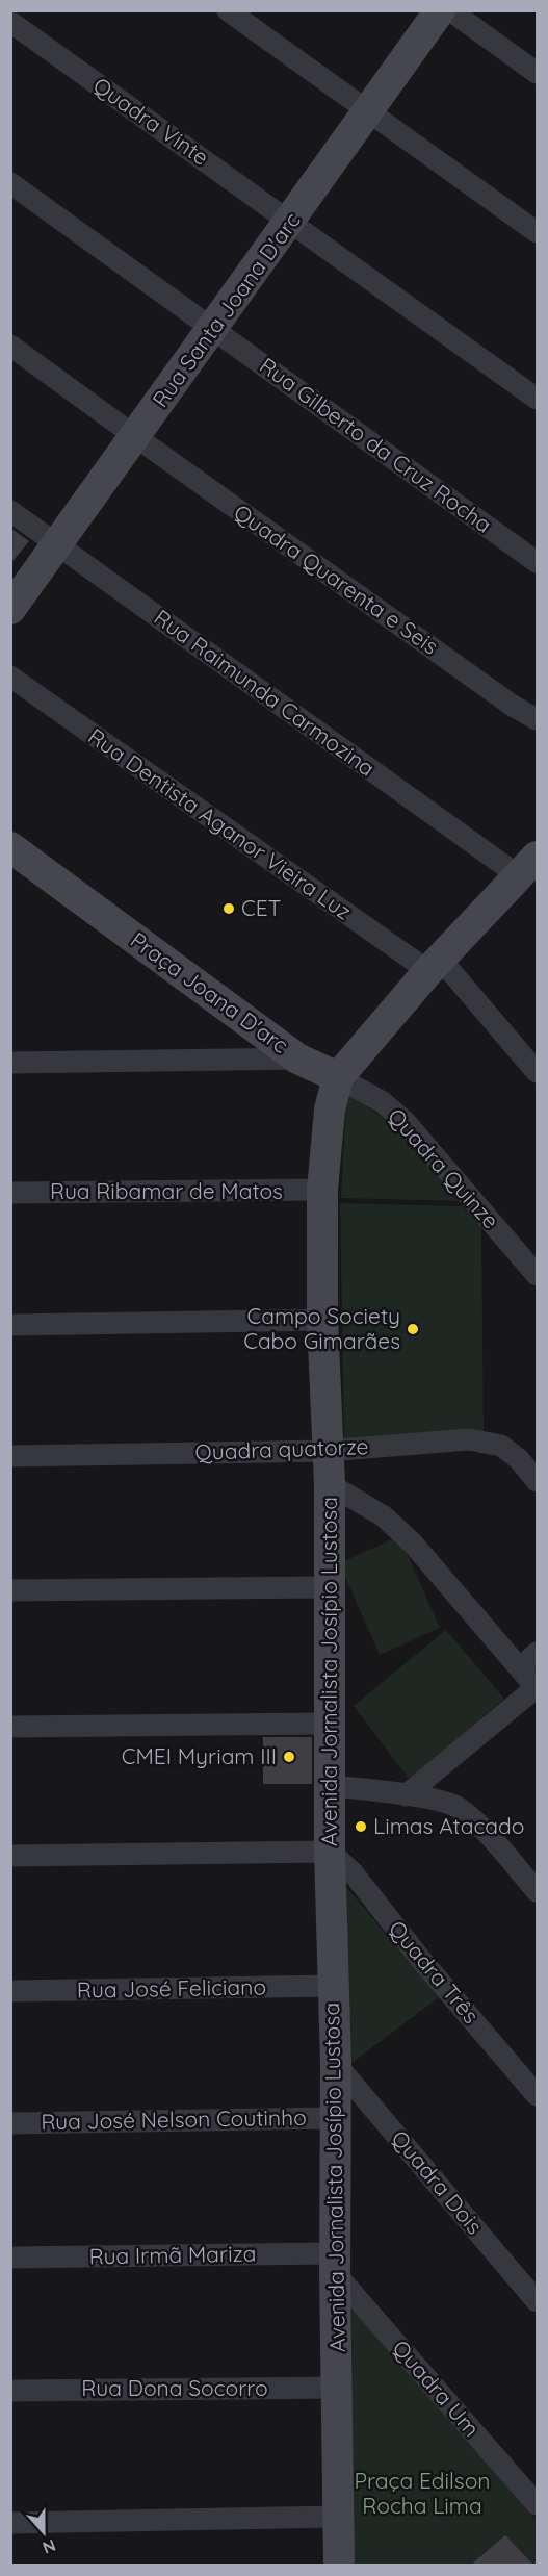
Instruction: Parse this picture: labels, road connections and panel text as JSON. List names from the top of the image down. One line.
{"streets":{"street":["Quadra Vinte","Rua Santa Joana D'arc","Rua Gilberto da Cruz Rocha","Quadra Quarenta e Seis","Rua Raimunda Carmozina","Rua Dentista Aganor Vieira Luz","Praça Joana D'arc","Quadra Quinze","Rua Ribamar de Matos","Quadra quatorze","Avenida Jornalista Josípio Lustosa","Quadra Três","Rua José Feliciano","Rua José Nelson Coutinho","Quadra Dois","Rua Irmã Mariza","Rua Dona Socorro","Quadra Um"]},"crossings":[["Quadra Vinte","Rua Santa Joana D'arc"],["Rua Santa Joana D'arc","Rua Gilberto da Cruz Rocha"],["Rua Santa Joana D'arc","Quadra Quarenta e Seis"],["Rua Santa Joana D'arc","Rua Raimunda Carmozina"],["Rua Raimunda Carmozina","Avenida Jornalista Josípio Lustosa"],["Rua Dentista Aganor Vieira Luz","Avenida Jornalista Josípio Lustosa"],["Quadra Quinze","Avenida Jornalista Josípio Lustosa"],["Rua Ribamar de Matos","Avenida Jornalista Josípio Lustosa"],["Quadra quatorze","Avenida Jornalista Josípio Lustosa"],["Avenida Jornalista Josípio Lustosa","Quadra Três"],["Avenida Jornalista Josípio Lustosa","Rua José Feliciano"],["Avenida Jornalista Josípio Lustosa","Rua José Nelson Coutinho"],["Avenida Jornalista Josípio Lustosa","Quadra Dois"],["Avenida Jornalista Josípio Lustosa","Rua Irmã Mariza"],["Avenida Jornalista Josípio Lustosa","Rua Dona Socorro"],["Avenida Jornalista Josípio Lustosa","Quadra Um"],["Rua Irmã Mariza","Quadra Um"]],"parks":["Praça Edilson Rocha Lima"],"places":["CET","Campo Society Cabo Gimarães","CMEI Myriam III","Limas Atacado"],"north":"bottom"}
